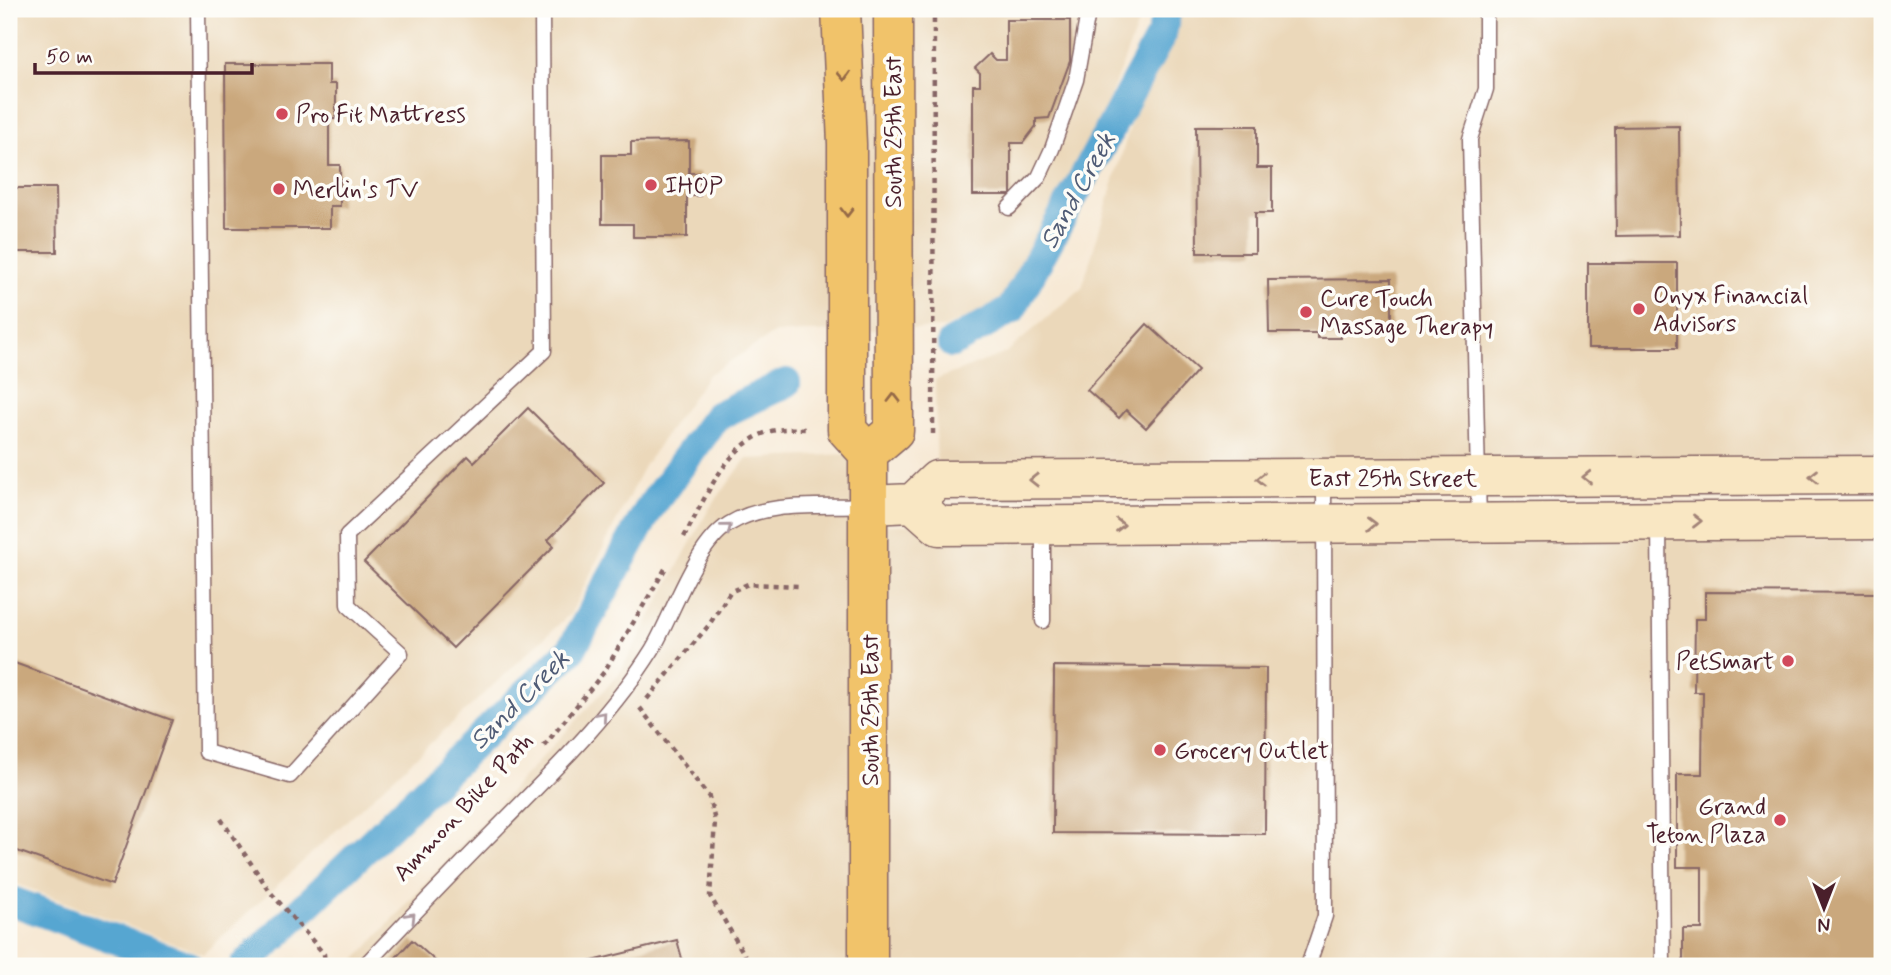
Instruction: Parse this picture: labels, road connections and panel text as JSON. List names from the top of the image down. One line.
{"streets":{"main road":["South 25th East"],"street":["East 25th Street"],"path":["Ammon Bike Path"]},"water":["Sand Creek"],"places":["Pro Fit Mattress","IHOP","Merlin's TV","Onyx Financial Advisors","Cure Touch Massage Therapy","PetSmart","Grocery Outlet","Grand Teton Plaza"],"scale_bar":"50 m","north":"bottom"}
